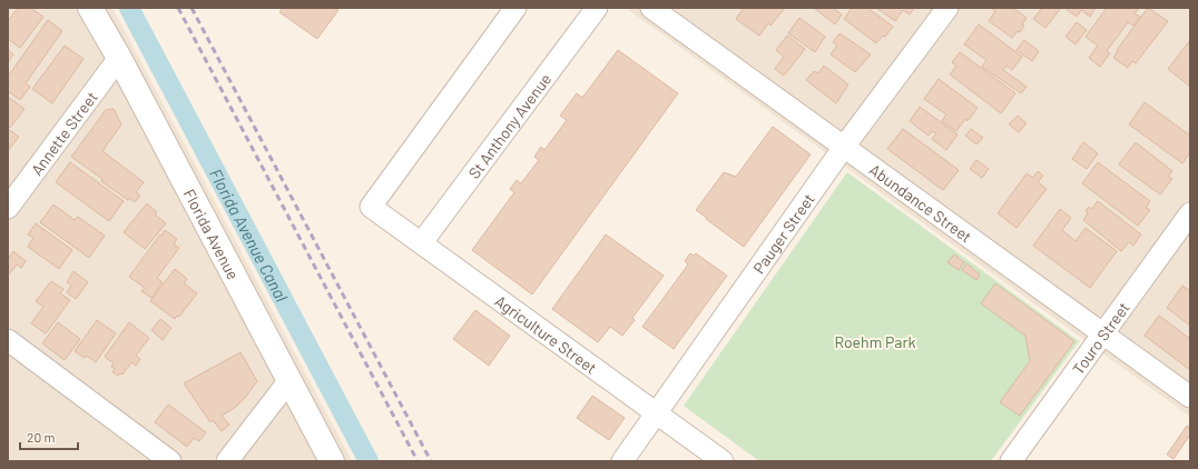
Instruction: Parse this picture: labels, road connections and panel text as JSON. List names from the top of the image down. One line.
{"streets":{"street":["St Anthony Avenue","Annette Street","Abundance Street","Pauger Street","Florida Avenue","Agriculture Street","Touro Street"]},"crossings":[["St Anthony Avenue","Agriculture Street"],["Annette Street","Florida Avenue"],["Abundance Street","Pauger Street"],["Abundance Street","Touro Street"],["Pauger Street","Agriculture Street"]],"water":["Florida Avenue Canal"],"parks":["Roehm Park"],"scale_bar":"20 m"}
